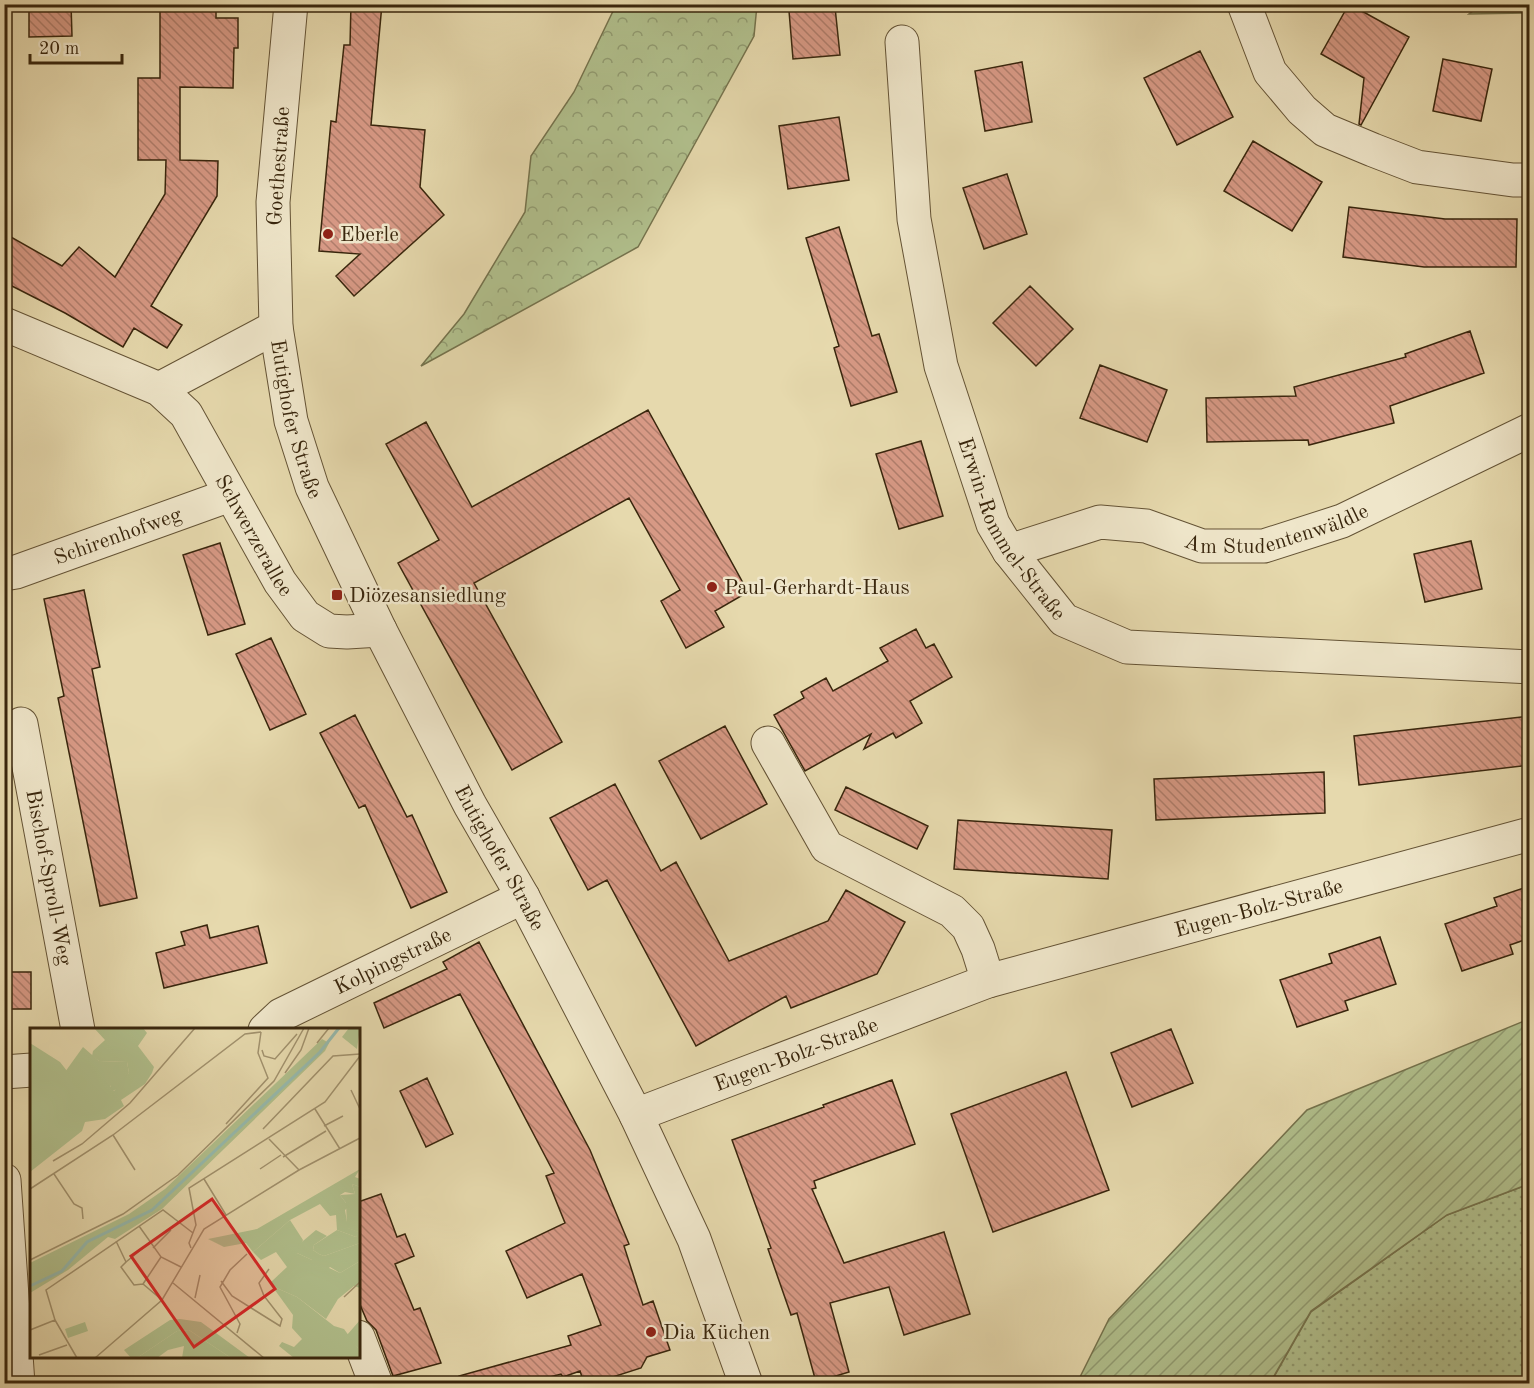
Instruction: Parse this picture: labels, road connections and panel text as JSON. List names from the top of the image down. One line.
{"streets":{"street":["Goethestraße","Eutighofer Straße","Am Studentenwäldle","Erwin-Rommel-Straße","Schwerzerallee","Schirenhofweg","Bischof-Sproll-Weg","Eugen-Bolz-Straße","Kolpingstraße"]},"crossings":[["Goethestraße","Eutighofer Straße"],["Eutighofer Straße","Schwerzerallee"],["Eutighofer Straße","Eugen-Bolz-Straße"],["Eutighofer Straße","Kolpingstraße"],["Am Studentenwäldle","Erwin-Rommel-Straße"],["Schwerzerallee","Schirenhofweg"]],"places":{"other":["Eberle","Paul-Gerhardt-Haus","Dia Küchen"],"transit":["Diözesansiedlung"]},"scale_bar":"20 m"}
